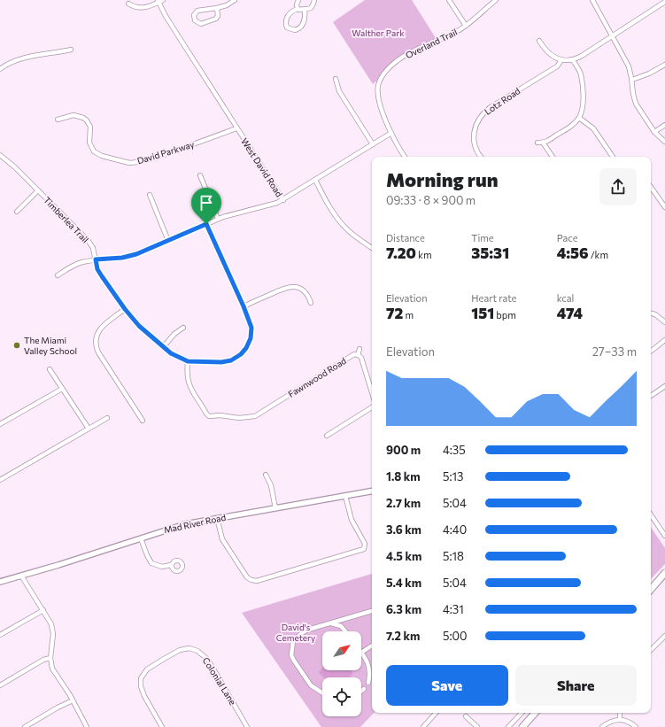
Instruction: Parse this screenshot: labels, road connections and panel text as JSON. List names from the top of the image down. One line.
{"streets":{"street":["Overland Trail","Lotz Road","David Parkway","West David Road","Timberlea Trail","Fawnwood Road","Mad River Road","Colonial Lane"]},"crossings":[["Overland Trail","West David Road"],["David Parkway","West David Road"],["Timberlea Trail","Fawnwood Road"]],"parks":["Walther Park","David's Cemetery"],"places":["The Miami Valley School"],"north":"top right","page":{"heading":["Morning run","09:33 · 8 × 900 m"],"stats":[["Distance","7.20 km"],["Time","35:31"],["Pace","4:56 /km"],["Elevation","72 m"],["Heart rate","151 bpm"],["kcal","474"]],"chart":["Elevation","27–33 m"],"list":[{"name":"900 m","note":"4:35"},{"name":"1.8 km","note":"5:13"},{"name":"2.7 km","note":"5:04"},{"name":"3.6 km","note":"4:40"},{"name":"4.5 km","note":"5:18"},{"name":"5.4 km","note":"5:04"},{"name":"6.3 km","note":"4:31"},{"name":"7.2 km","note":"5:00"}],"buttons":["Save","Share"]}}
